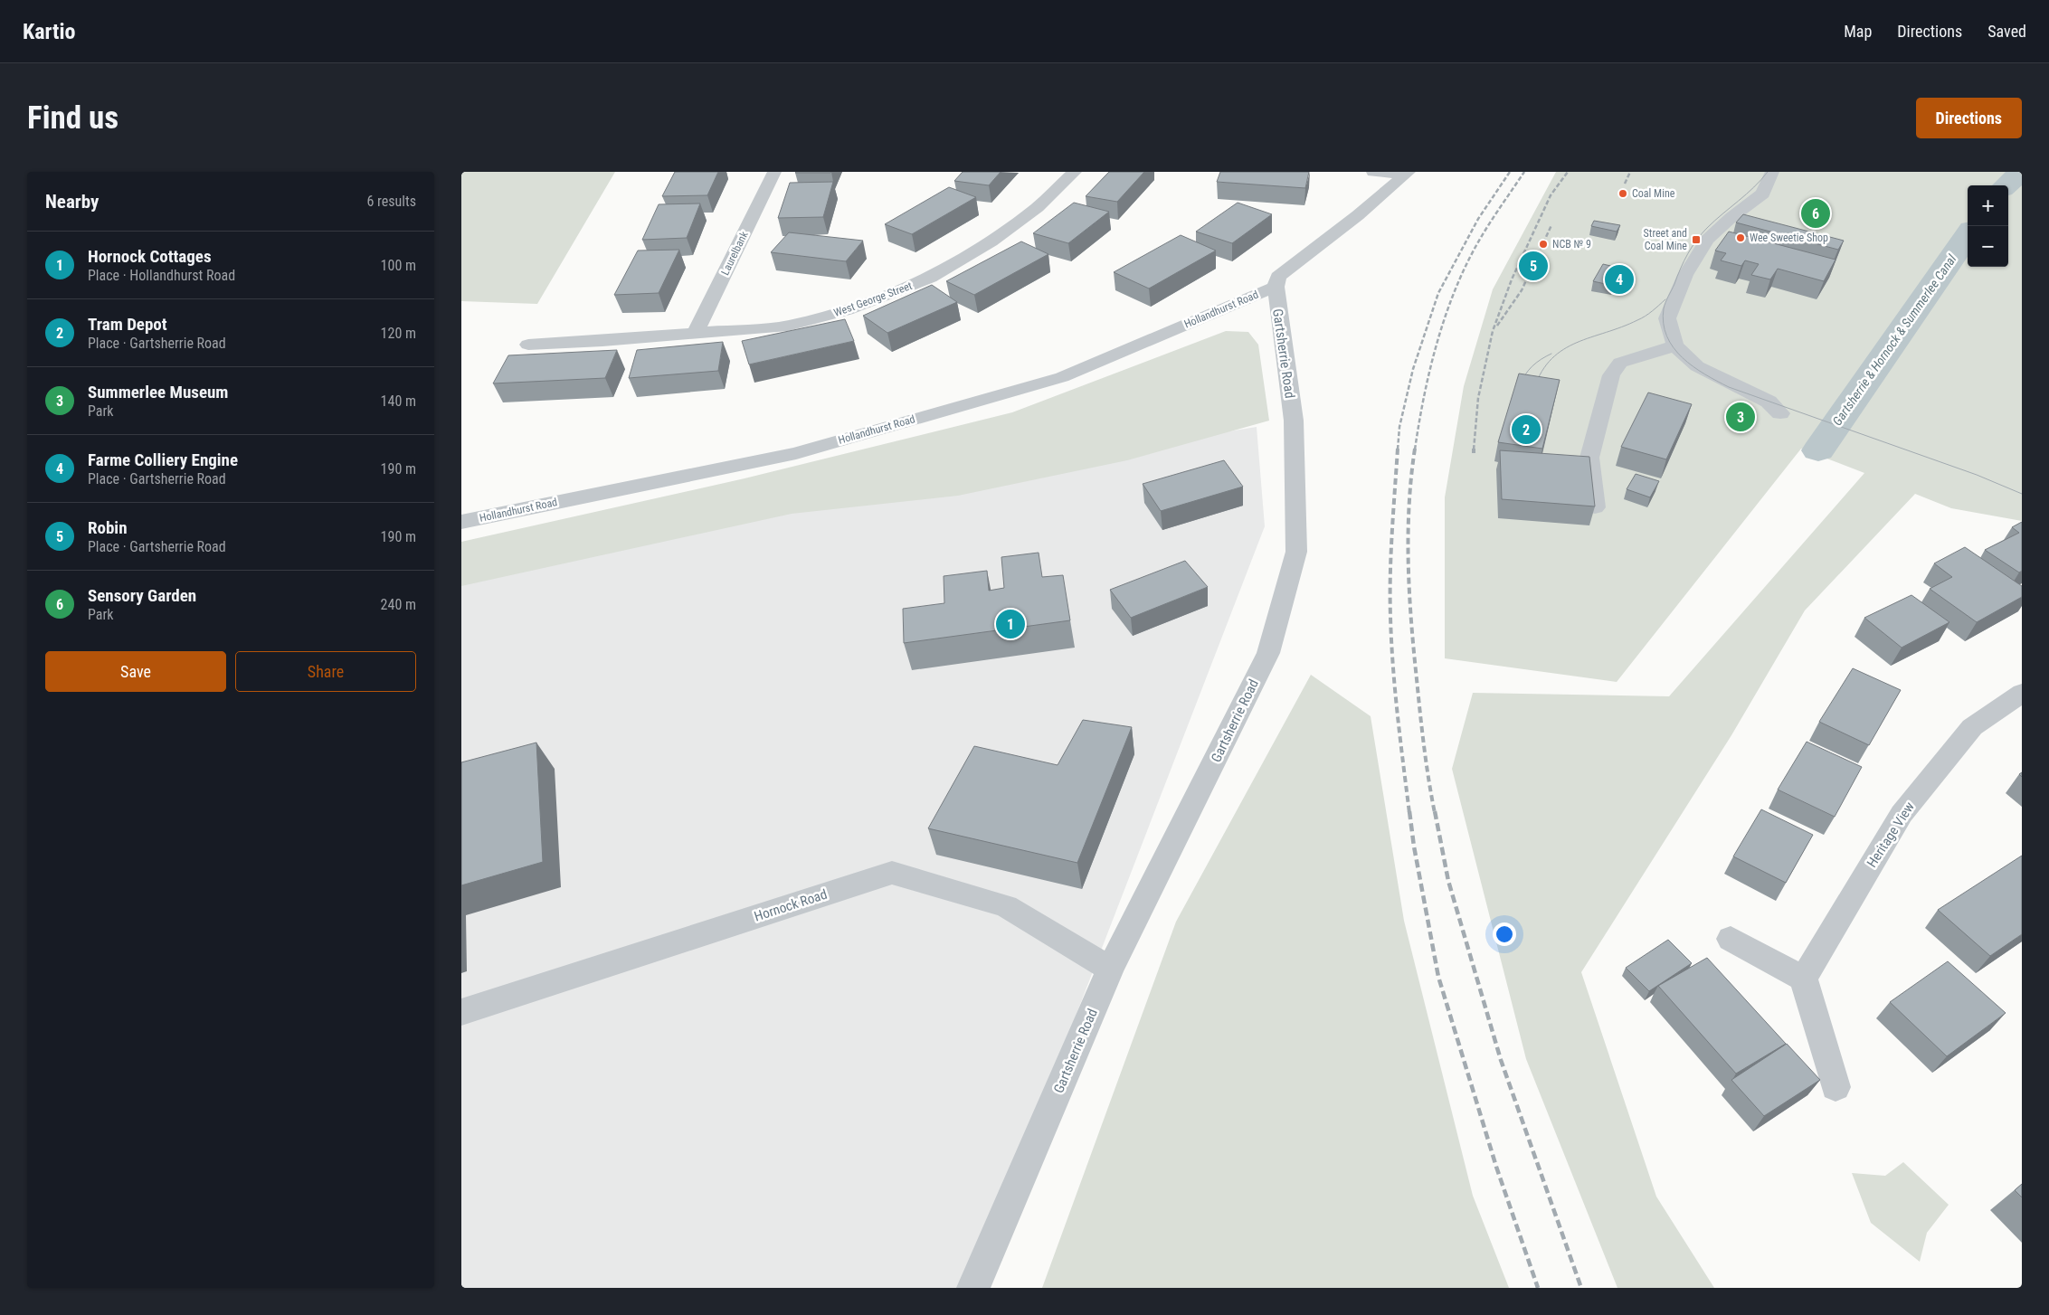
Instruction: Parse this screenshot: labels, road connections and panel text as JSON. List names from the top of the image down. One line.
{"streets":{"street":["Laurelbank","West George Street","Hollandhurst Road","Gartsherrie Road","Heritage View","Hornock Road"]},"crossings":[["Laurelbank","West George Street"],["Hollandhurst Road","Gartsherrie Road"],["Gartsherrie Road","Hornock Road"]],"water":["Gartsherrie & Hornock & Summerlee Canal"],"places":{"other":["Coal Mine","Wee Sweetie Shop","NCB № 9"],"transit":["Street and Coal Mine"]},"page":{"header":"Kartio","nav":["Map","Directions","Saved"],"buttons":["Directions",["Save","Share"]],"title":"Find us","heading":["Nearby","6 results"],"map_buttons":["+","−"],"pins":["6","5","4","3","2","1"],"list":[{"mark":"1","name":"Hornock Cottages","note":"Place · Hollandhurst Road","value":"100 m"},{"mark":"2","name":"Tram Depot","note":"Place · Gartsherrie Road","value":"120 m"},{"mark":"3","name":"Summerlee Museum","note":"Park","value":"140 m"},{"mark":"4","name":"Farme Colliery Engine","note":"Place · Gartsherrie Road","value":"190 m"},{"mark":"5","name":"Robin","note":"Place · Gartsherrie Road","value":"190 m"},{"mark":"6","name":"Sensory Garden","note":"Park","value":"240 m"}]}}
